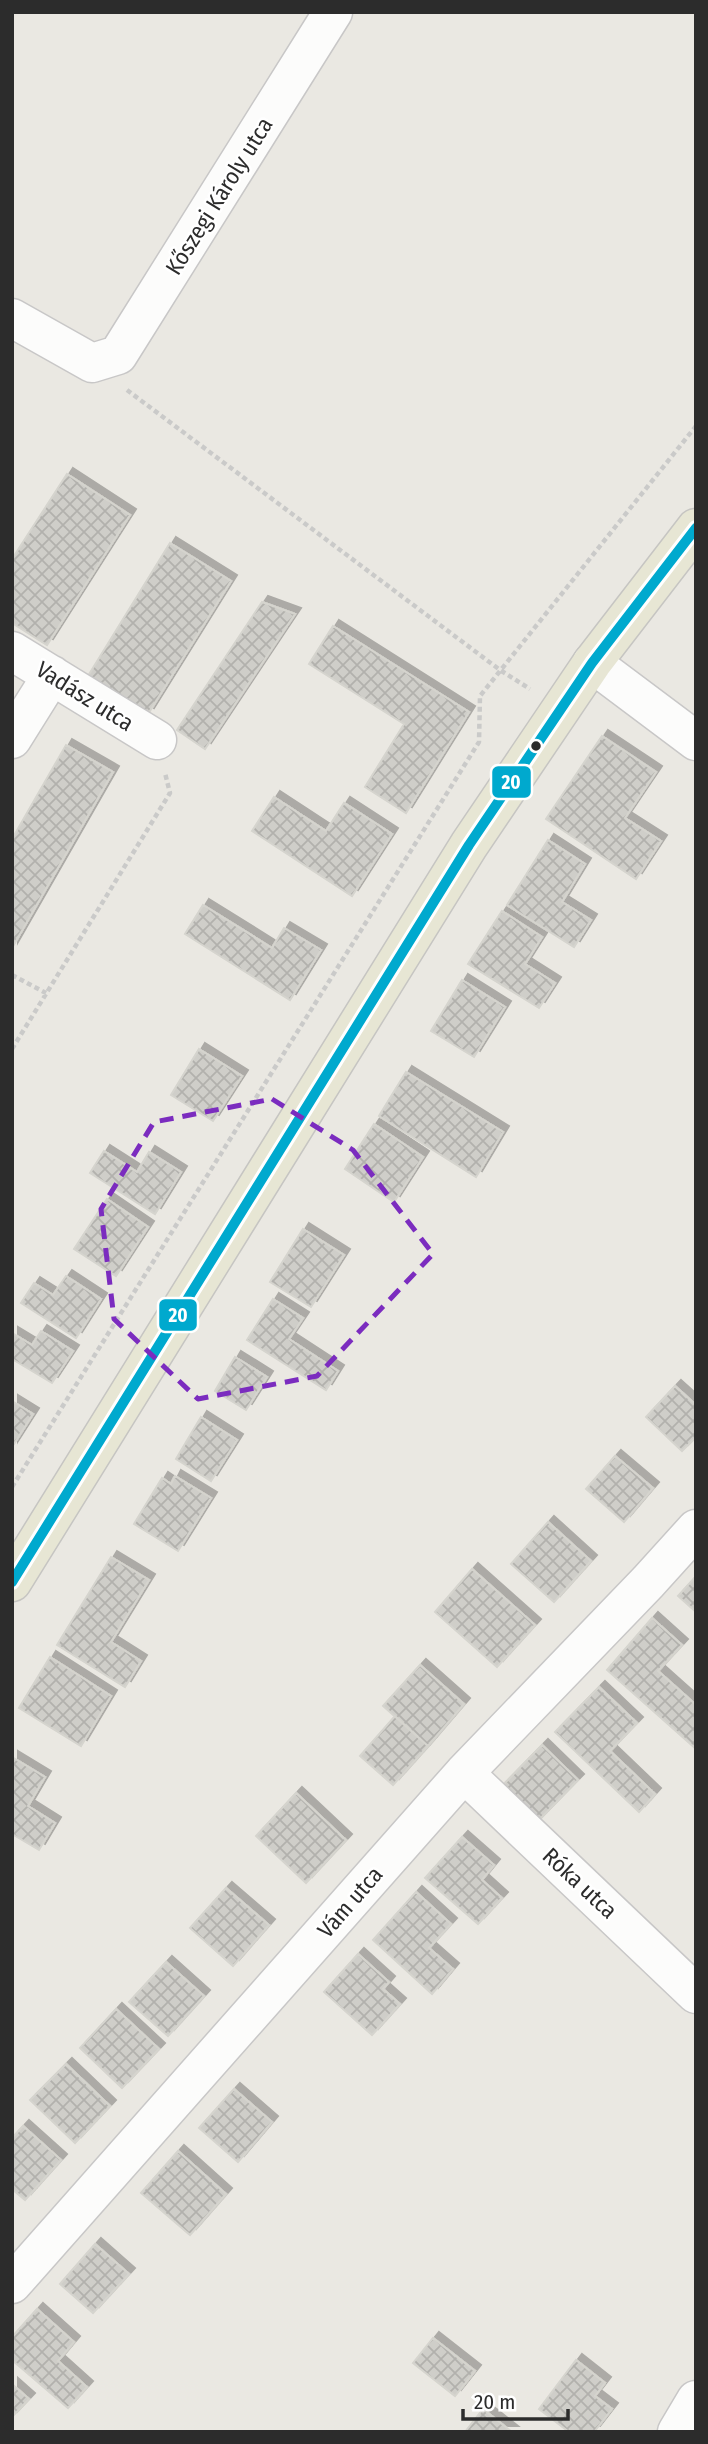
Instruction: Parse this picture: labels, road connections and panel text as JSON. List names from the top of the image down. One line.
{"streets":{"street":["Kőszegi Károly utca","Vadász utca","Róka utca","Vám utca"]},"crossings":[["Róka utca","Vám utca"]],"lines":["transit line 20"],"scale_bar":"20 m"}
